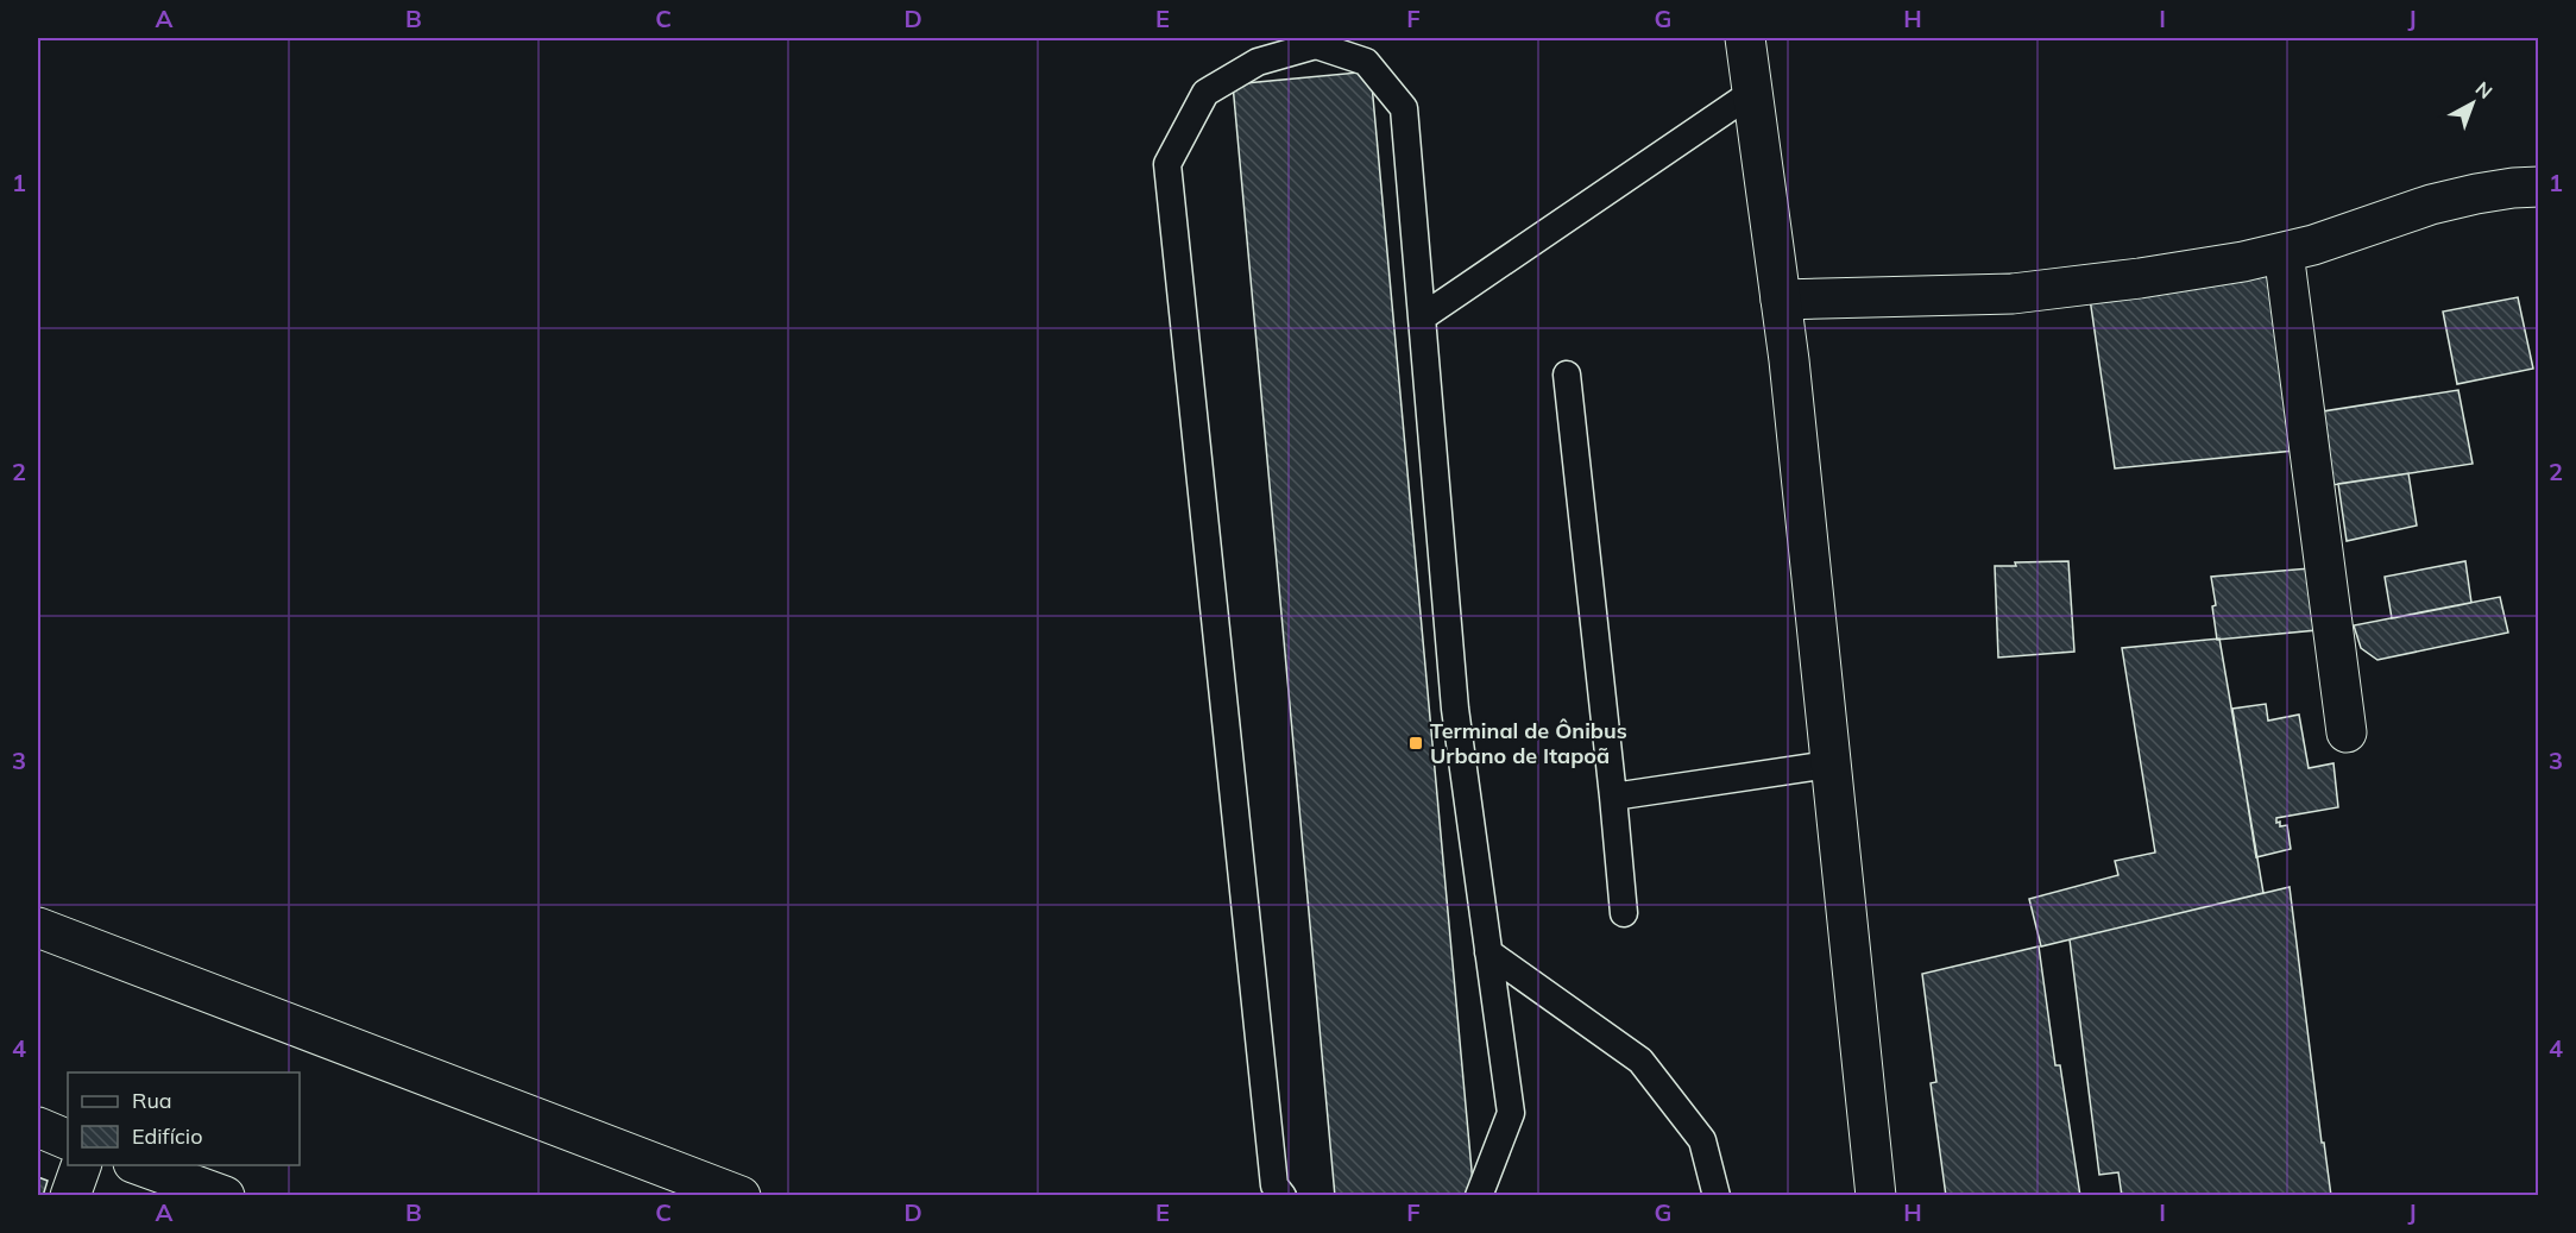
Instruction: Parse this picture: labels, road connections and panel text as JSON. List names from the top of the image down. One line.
{"places":{"transit":["Terminal de Ônibus Urbano de Itapoã"]},"legend":["Rua","Edifício"],"north":"top right","grid":{"columns":["A","B","C","D","E","F","G","H","I","J"],"rows":["1","2","3","4"]}}
